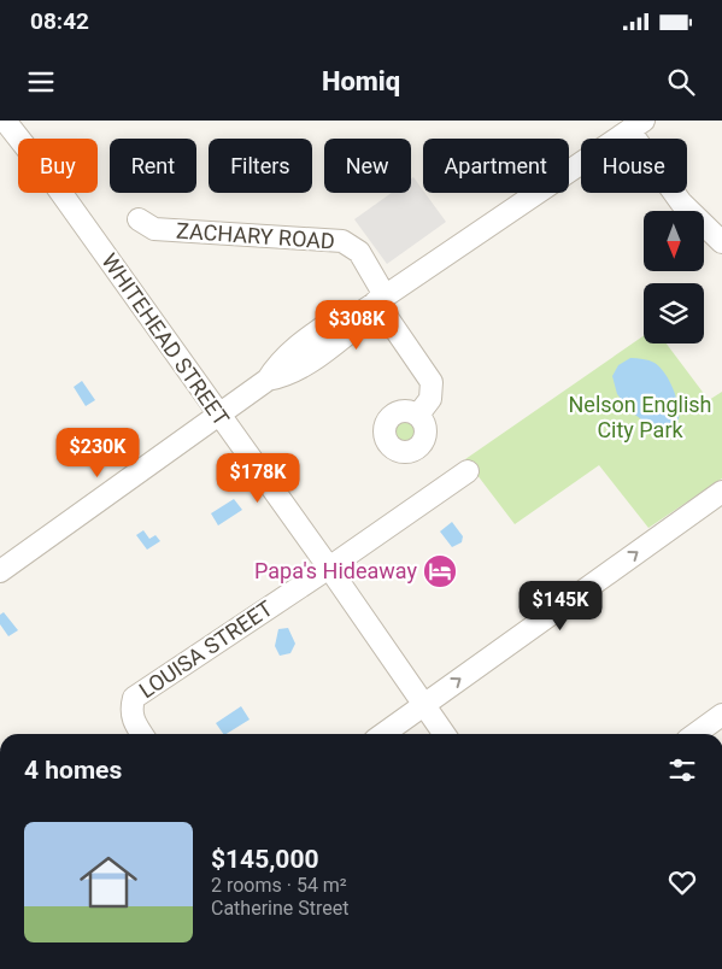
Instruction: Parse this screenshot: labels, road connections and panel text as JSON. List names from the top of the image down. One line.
{"streets":{"street":["ZACHARY ROAD","WHITEHEAD STREET","LOUISA STREET"]},"crossings":[["WHITEHEAD STREET","LOUISA STREET"]],"parks":["Nelson English City Park"],"places":{"hotel":["Papa's Hideaway"]},"north":"bottom","page":{"status":"08:42","header":"Homiq","chip":["Buy","Rent","Filters","New","Apartment","House"],"price":["$308K","$230K","$178K","$145K"],"heading":"4 homes","list":[{"name":"$145,000","note":"2 rooms · 54 m² · Catherine Street"}]}}
